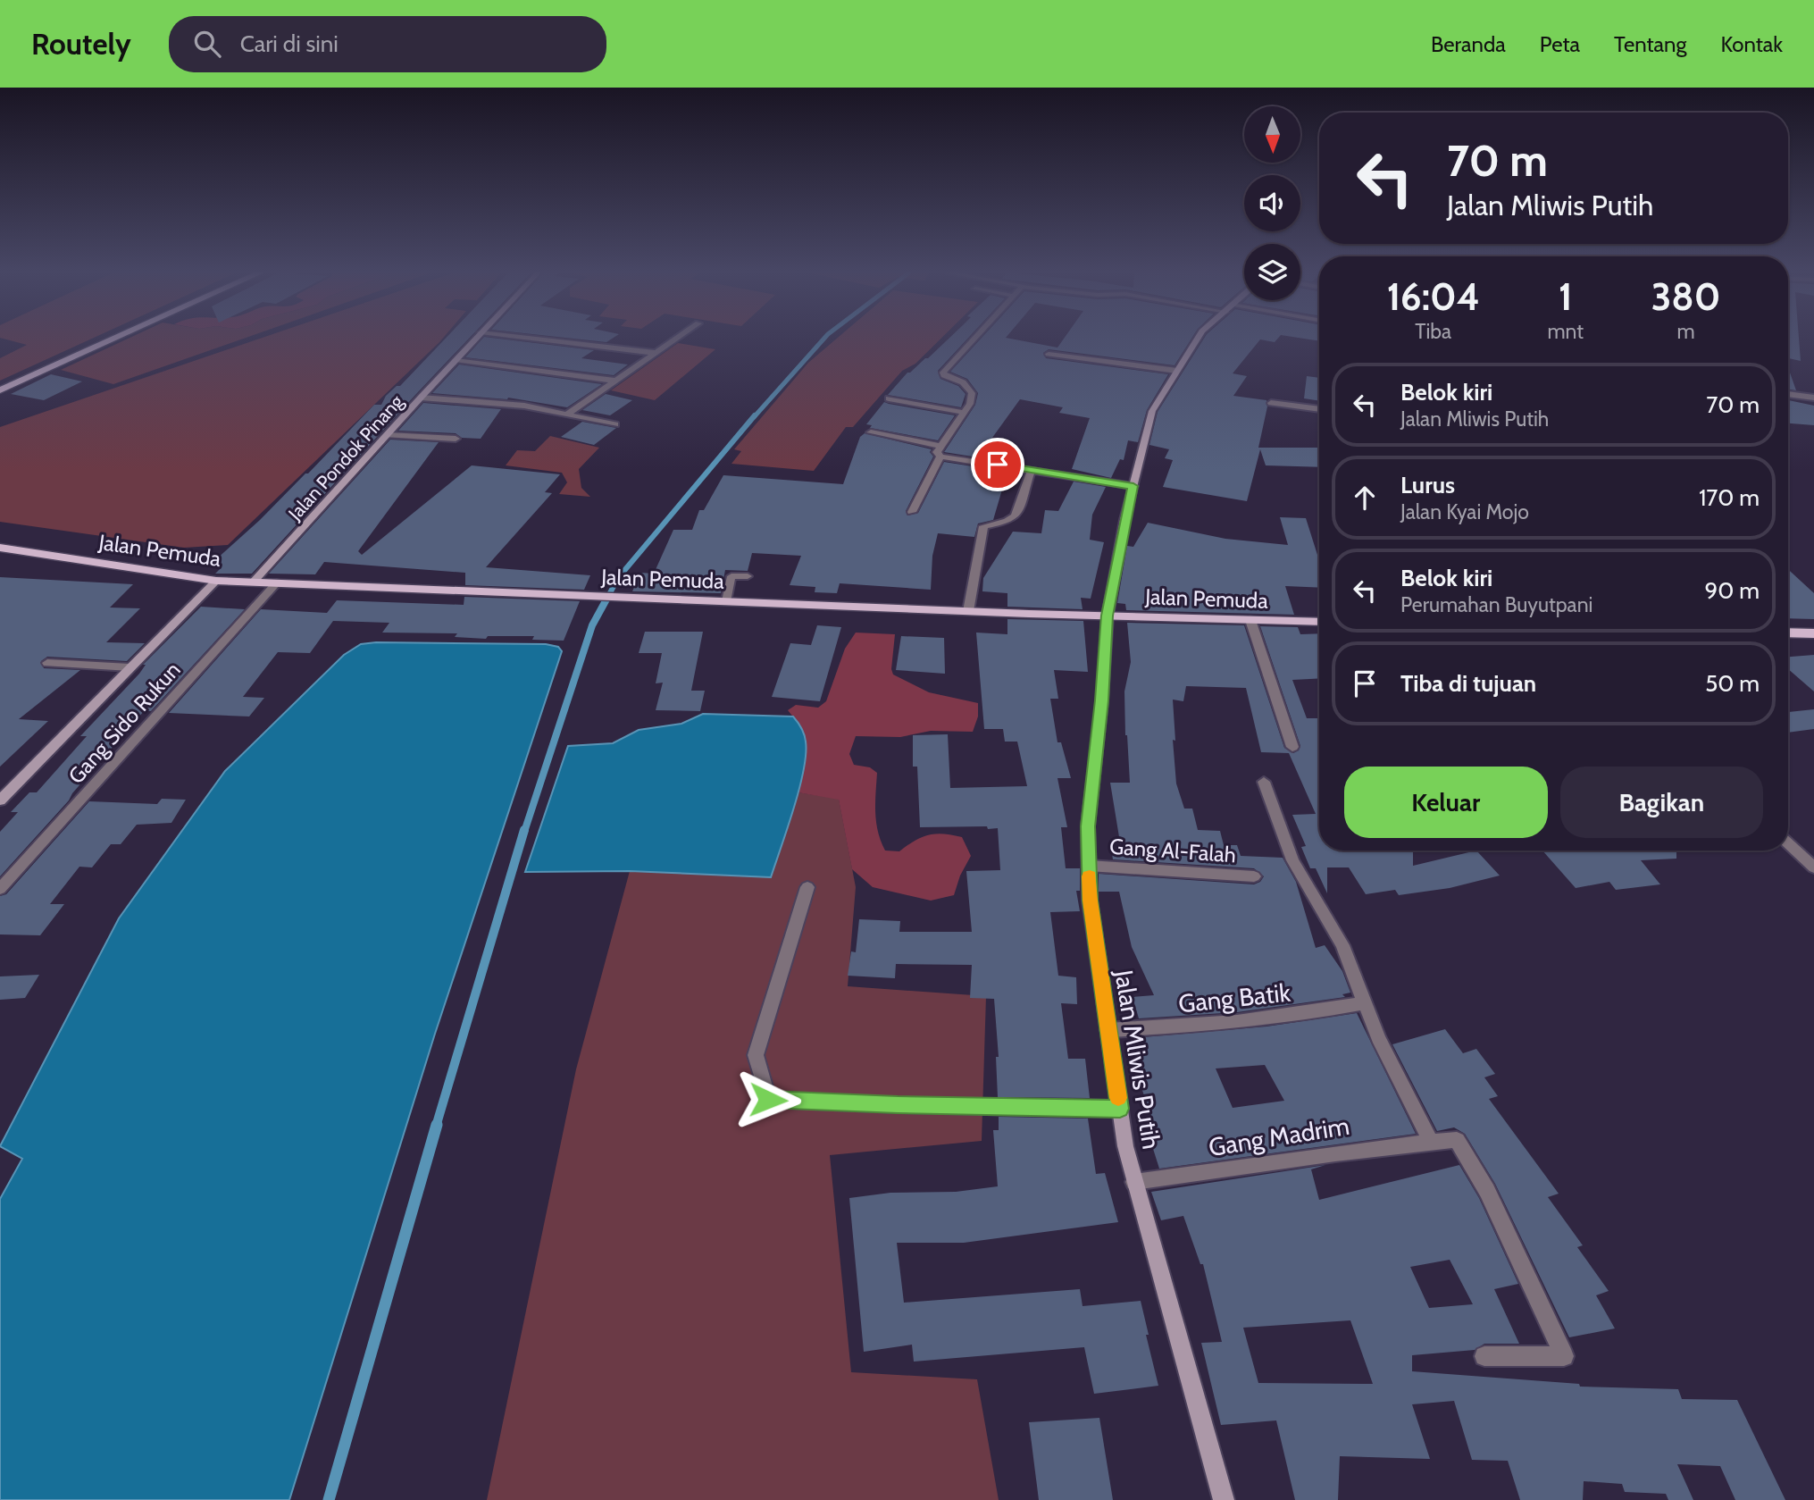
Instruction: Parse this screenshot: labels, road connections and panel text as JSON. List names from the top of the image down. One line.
{"streets":{"main road":["Jalan Pemuda"],"street":["Jalan Pondok Pinang","Gang Sido Rukun","Gang Al-Falah","Gang Batik","Jalan Mliwis Putih","Gang Madrim"]},"crossings":[["Jalan Pondok Pinang","Jalan Pemuda"],["Jalan Pemuda","Gang Sido Rukun"],["Jalan Pemuda","Jalan Mliwis Putih"],["Gang Al-Falah","Jalan Mliwis Putih"],["Gang Batik","Jalan Mliwis Putih"],["Jalan Mliwis Putih","Gang Madrim"]],"north":"bottom","page":{"header":"Routely","search":"Cari di sini","nav":["Beranda","Peta","Tentang","Kontak"],"turn":["70 m","Jalan Mliwis Putih"],"eta":["16:04","Tiba","1","mnt","380","m"],"list":[{"name":"Belok kiri","note":"Jalan Mliwis Putih","value":"70 m"},{"name":"Lurus","note":"Jalan Kyai Mojo","value":"170 m"},{"name":"Belok kiri","note":"Perumahan Buyutpani","value":"90 m"},{"name":"Tiba di tujuan","value":"50 m"}],"buttons":["Keluar","Bagikan"]}}
